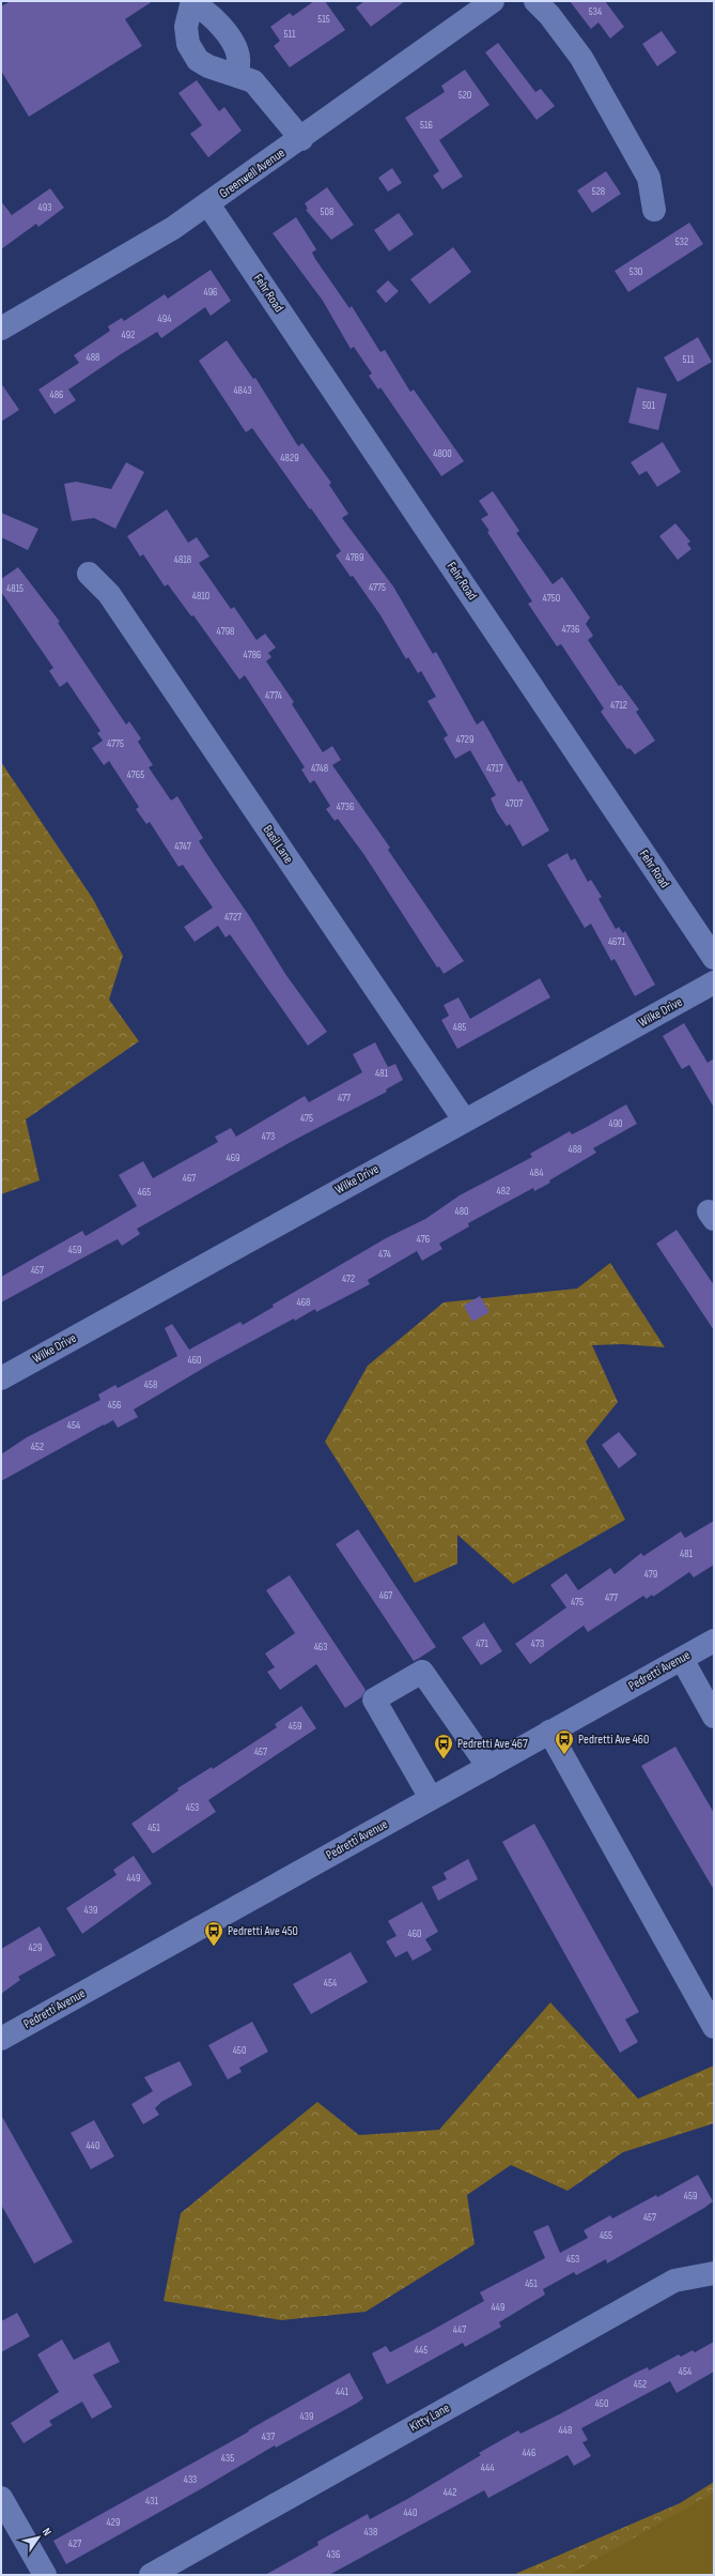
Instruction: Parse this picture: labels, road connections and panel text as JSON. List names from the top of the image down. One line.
{"streets":{"street":["Greenwell Avenue","Fehr Road","Basil Lane","Wilke Drive","Pedretti Avenue","Kitty Lane"]},"crossings":[["Greenwell Avenue","Fehr Road"],["Basil Lane","Wilke Drive"]],"places":{"bus stop":["Pedretti Ave 460","Pedretti Ave 467","Pedretti Ave 450"]},"house_numbers":["534","515","511","520","516","528","493","508","532","530","496","494","492","488","511","4843","486","501","4800","4829","4789","4818","4775","4815","4810","4750","4736","4798","4786","4774","4712","4729","4775","4748","4717","4765","4707","4736","4747","4727","4671","485","481","477","475","490","473","488","469","484","467","482","465","480","476","459","474","457","472","468","460","458","456","454","452","481","479","467","477","475","471","473","463","459","457","453","451","449","439","460","429","454","450","440","459","457","455","453","451","449","447","445","454","452","441","450","439","448","437","446","435","444","433","442","431","440","429","438","427","436"],"north":"top right"}
